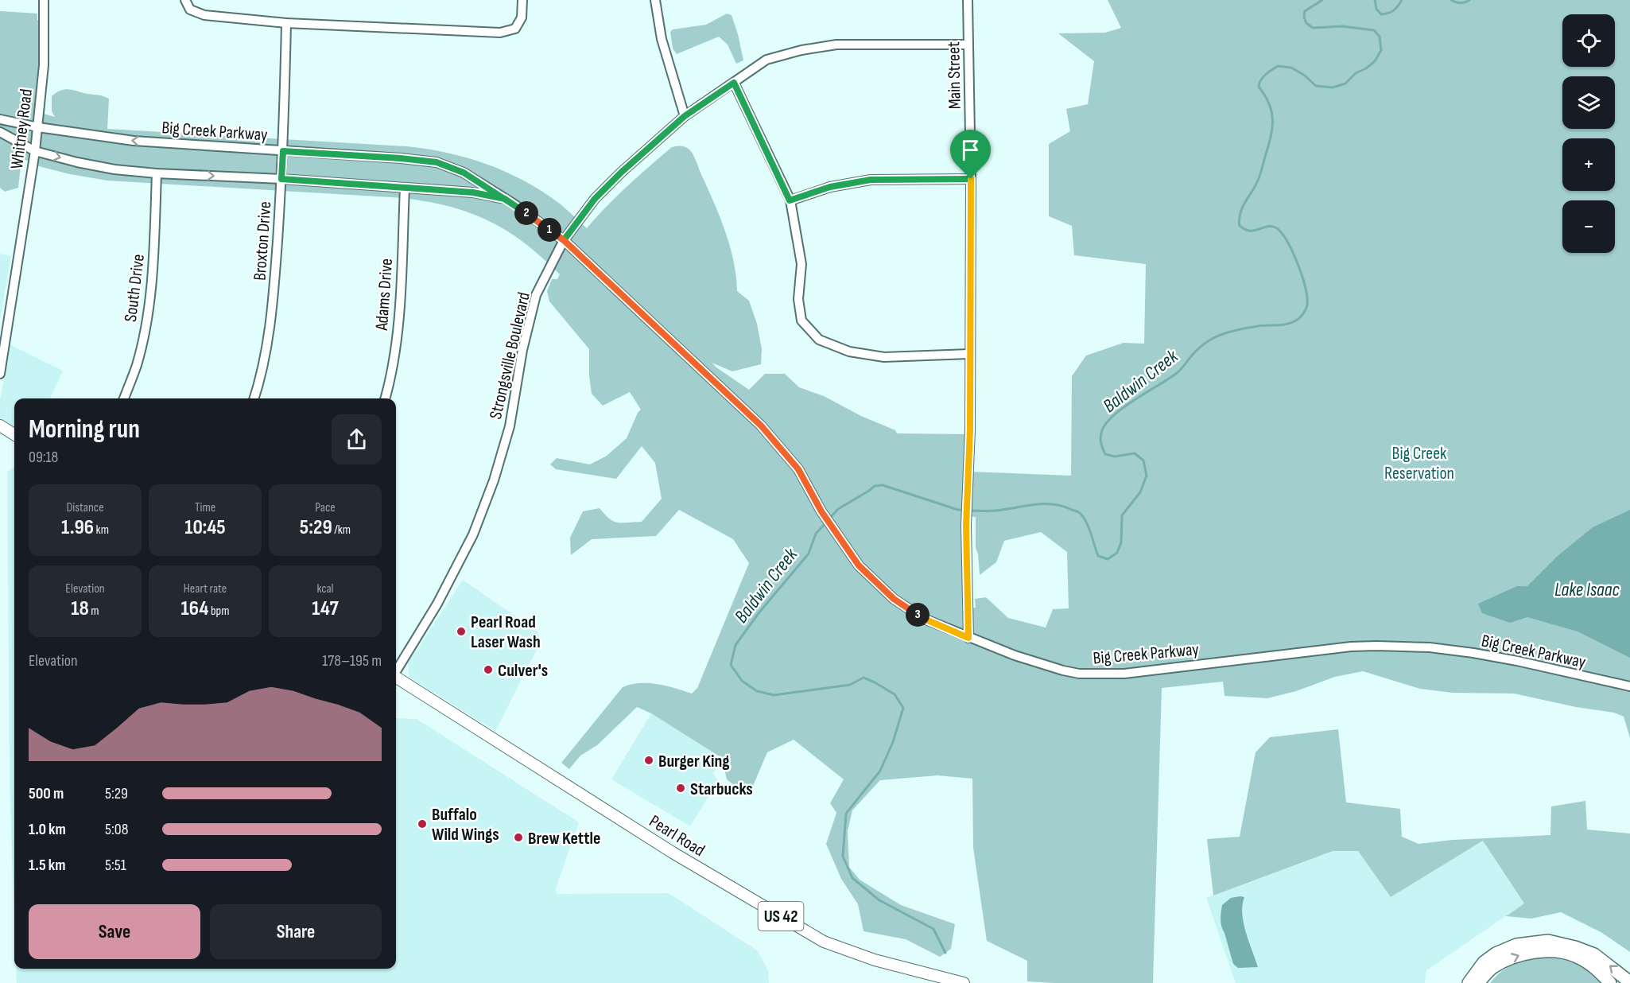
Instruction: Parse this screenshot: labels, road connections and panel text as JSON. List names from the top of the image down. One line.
{"streets":{"main road":["Pearl Road","US 42"],"street":["Main Street","Whitney Road","Big Creek Parkway","Broxton Drive","South Drive","Adams Drive","Strongsville Boulevard"]},"crossings":[["Main Street","Big Creek Parkway"],["Main Street","Strongsville Boulevard"],["Whitney Road","Big Creek Parkway"],["Big Creek Parkway","Broxton Drive"],["Big Creek Parkway","South Drive"],["Big Creek Parkway","Adams Drive"],["Big Creek Parkway","Strongsville Boulevard"]],"water":["Baldwin Creek","Lake Isaac"],"parks":["Big Creek Reservation"],"places":["Pearl Road Laser Wash","Culver's","Burger King","Starbucks","Buffalo Wild Wings","Brew Kettle"],"page":{"map_buttons":["+","−"],"pins":["2","1","3"],"heading":["Morning run","09:18"],"stats":[["Distance","1.96 km"],["Time","10:45"],["Pace","5:29 /km"],["Elevation","18 m"],["Heart rate","164 bpm"],["kcal","147"]],"chart":["Elevation","178–195 m"],"list":[{"name":"500 m","note":"5:29"},{"name":"1.0 km","note":"5:08"},{"name":"1.5 km","note":"5:51"}],"buttons":["Save","Share"]}}
